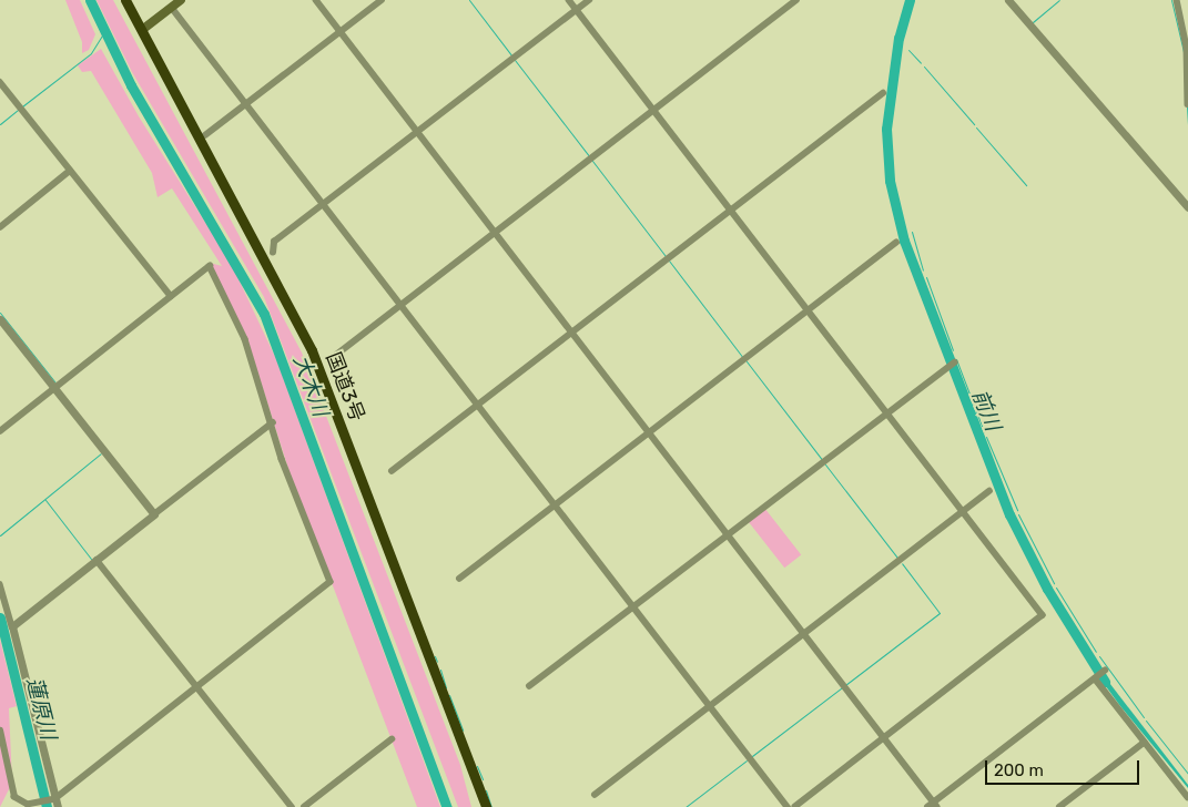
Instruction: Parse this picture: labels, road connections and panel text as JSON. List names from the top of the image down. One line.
{"streets":{"highway":["国道3号"]},"water":["大木川","前川","蓮原川"],"scale_bar":"200 m"}
